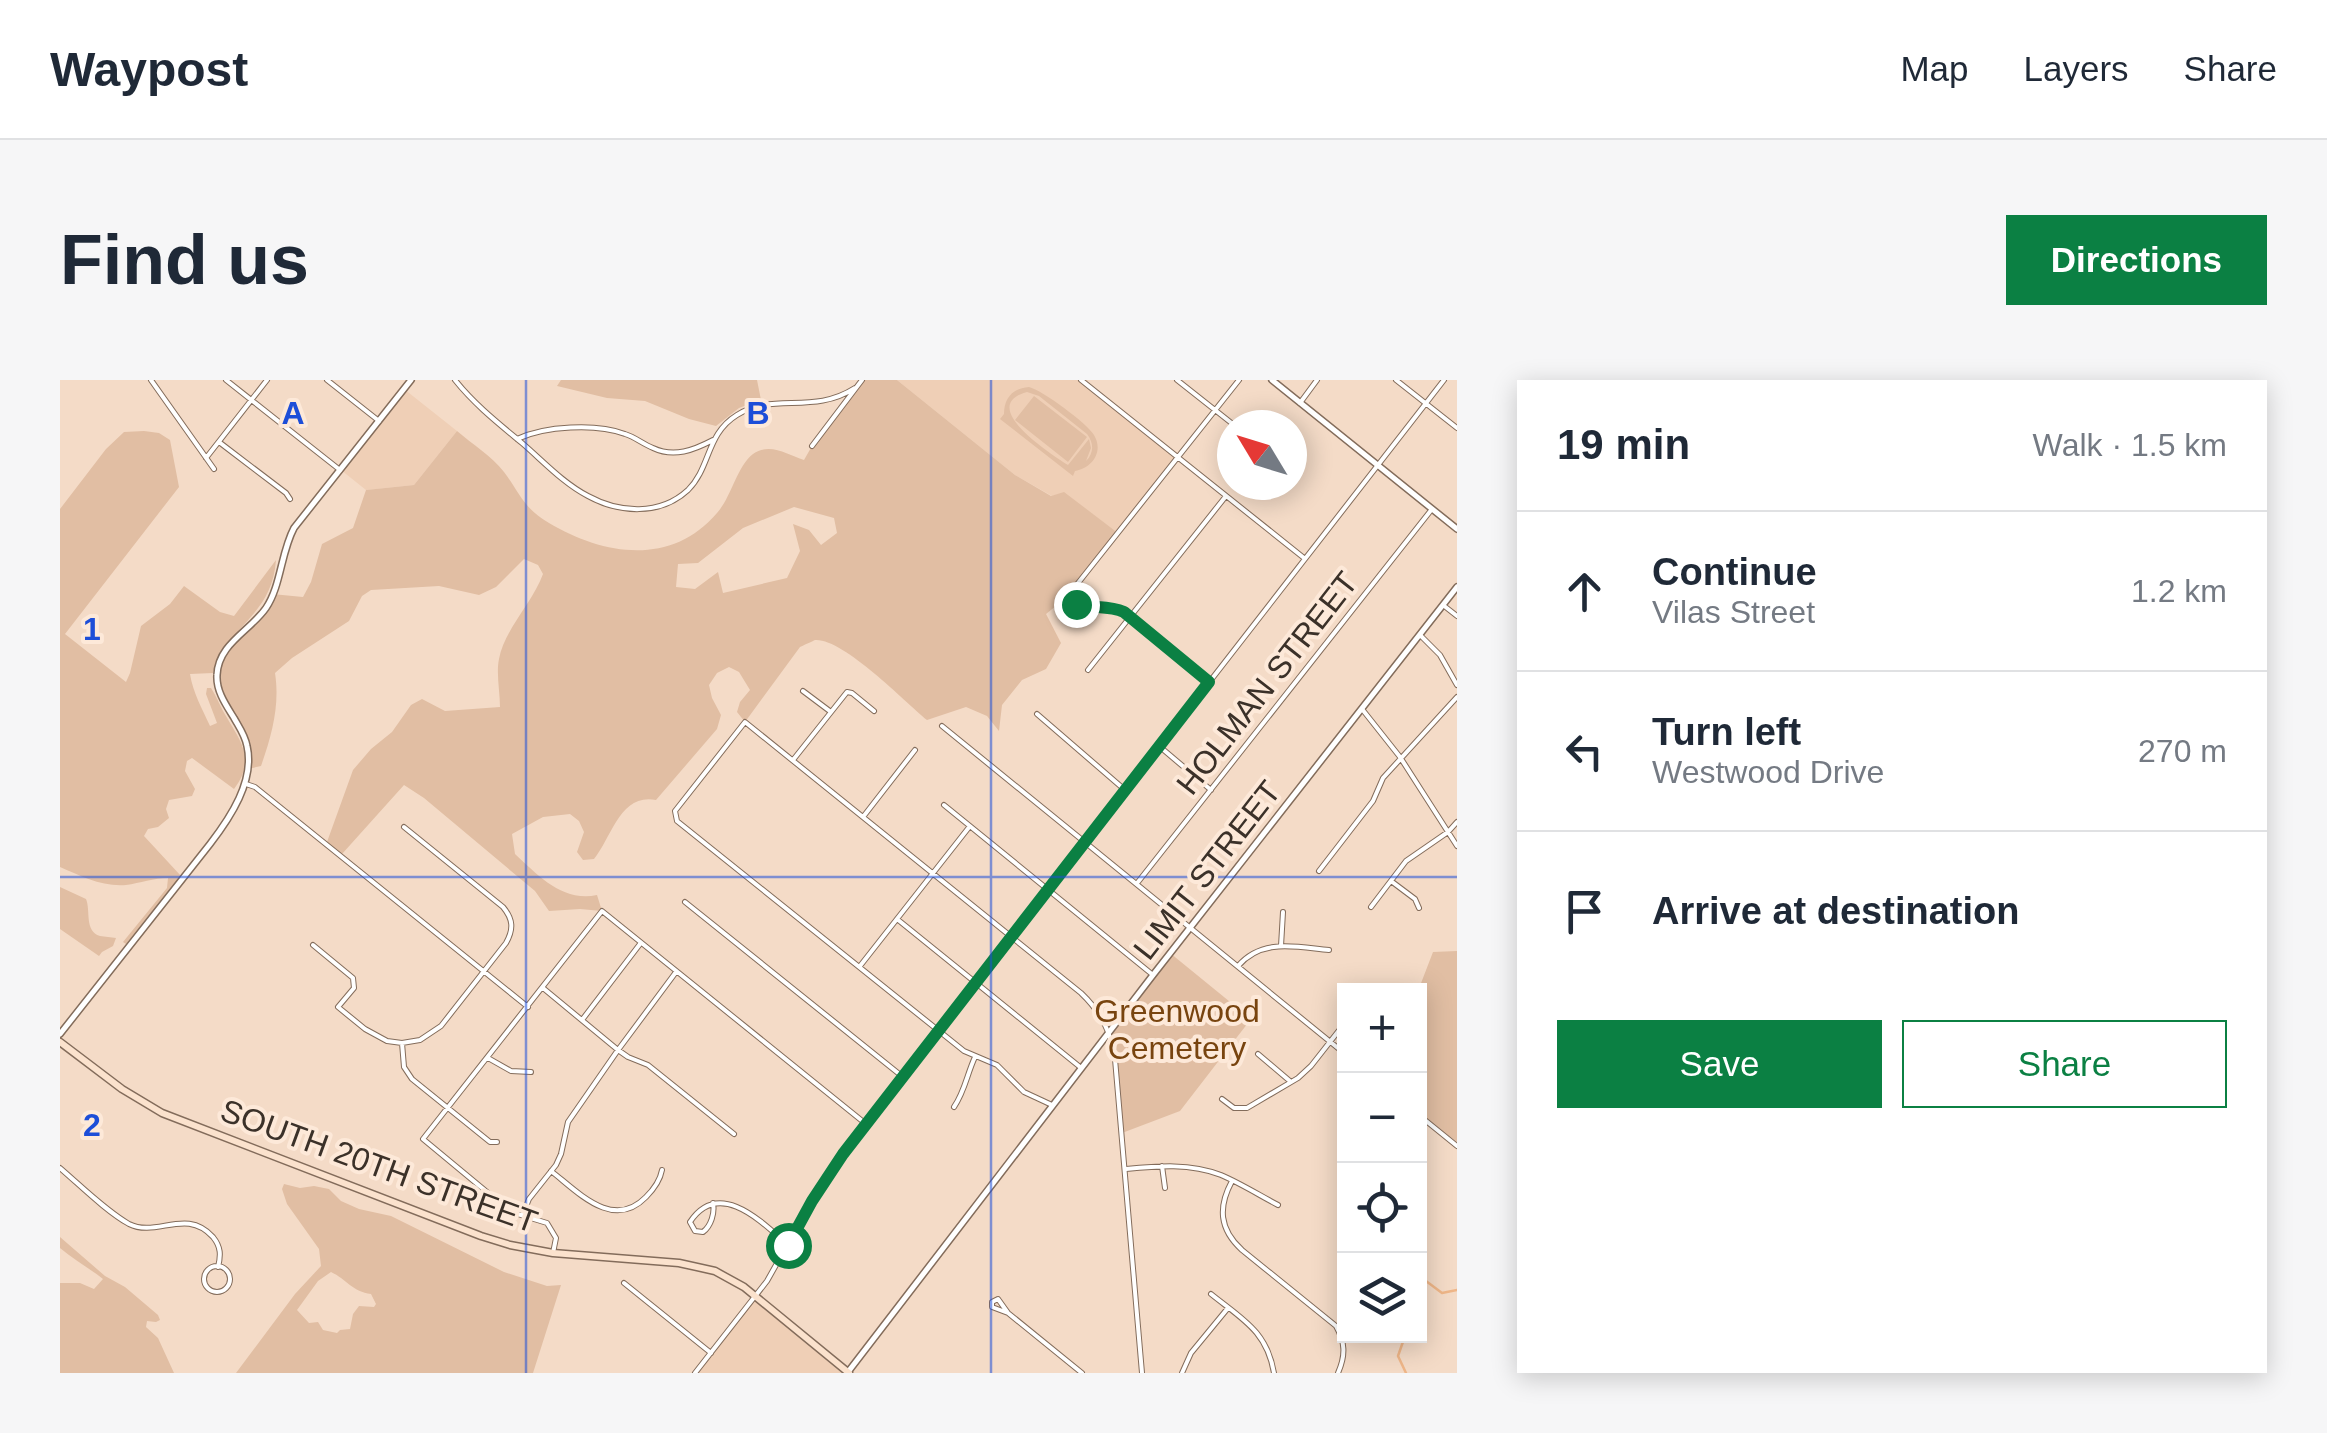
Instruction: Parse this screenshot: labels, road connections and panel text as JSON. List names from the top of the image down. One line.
{"streets":{"main road":["SOUTH 20TH STREET"],"street":["HOLMAN STREET","LIMIT STREET"]},"crossings":[["LIMIT STREET","SOUTH 20TH STREET"]],"parks":["Greenwood Cemetery"],"north":"top left","page":{"header":"Waypost","nav":["Map","Layers","Share"],"buttons":["Directions",["Save","Share"]],"title":"Find us","heading":["19 min","Walk · 1.5 km"],"list":[["Continue","Vilas Street","1.2 km"],["Turn left","Westwood Drive","270 m"],"Arrive at destination"],"map_buttons":["+","−"]},"grid":{"columns":["A","B"],"rows":["1","2"]}}
